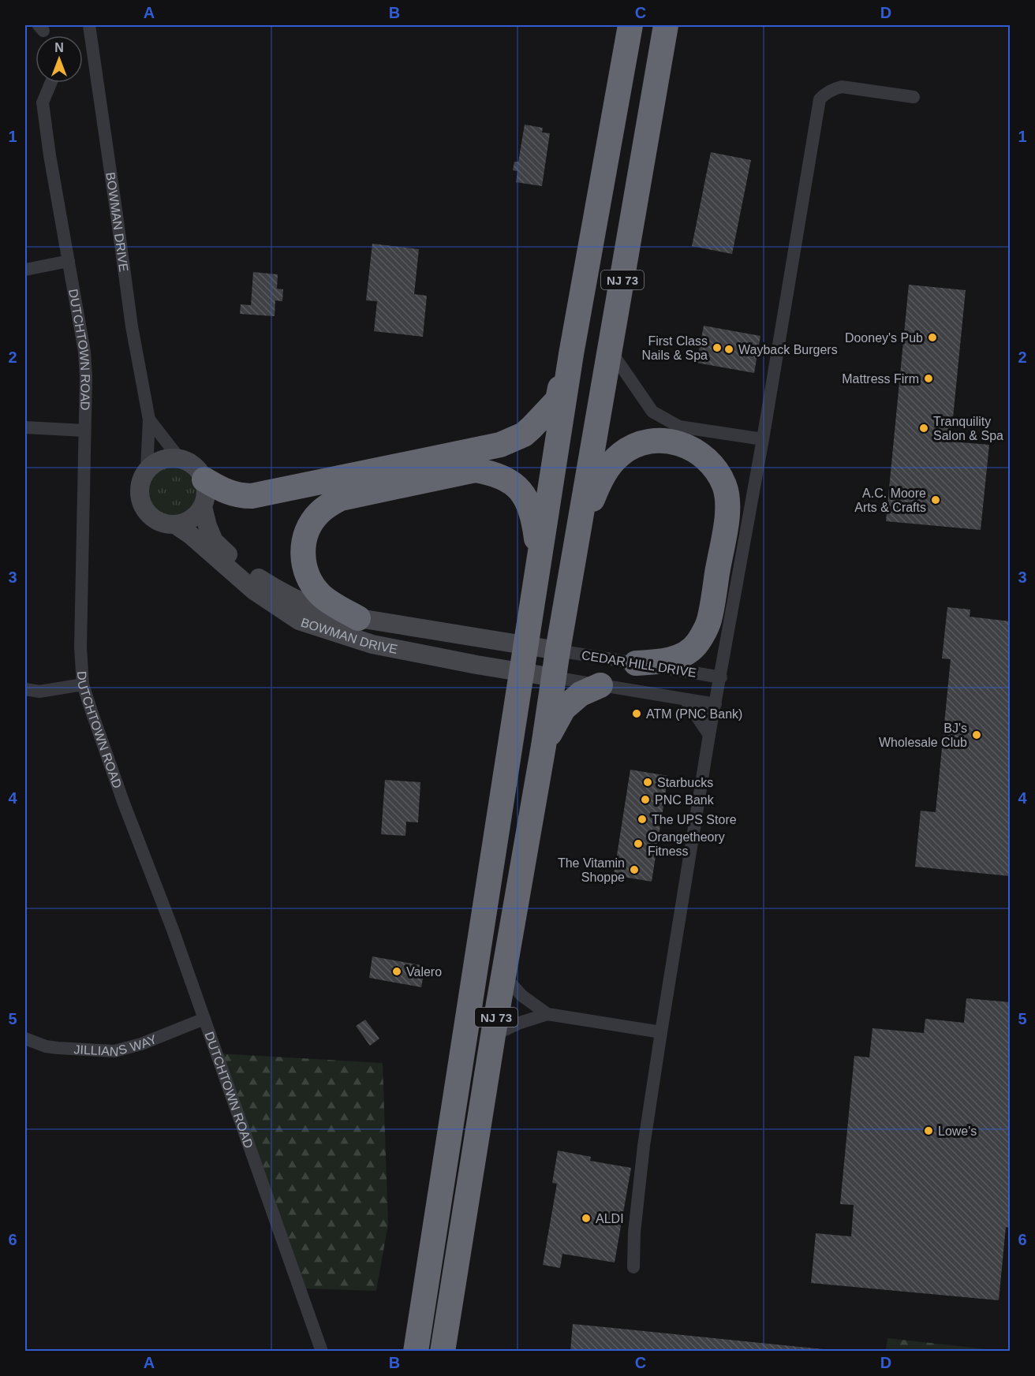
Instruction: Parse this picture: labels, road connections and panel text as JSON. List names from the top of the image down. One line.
{"streets":{"highway":["NJ 73"],"street":["BOWMAN DRIVE","DUTCHTOWN ROAD","CEDAR HILL DRIVE","JILLIANS WAY"]},"crossings":[["BOWMAN DRIVE","NJ 73"],["BOWMAN DRIVE","CEDAR HILL DRIVE"],["NJ 73","CEDAR HILL DRIVE"],["DUTCHTOWN ROAD","JILLIANS WAY"]],"places":["Dooney's Pub","First Class Nails & Spa","Wayback Burgers","Mattress Firm","Tranquility Salon & Spa","A.C. Moore Arts & Crafts","ATM (PNC Bank)","BJ's Wholesale Club","Starbucks","PNC Bank","The UPS Store","Orangetheory Fitness","The Vitamin Shoppe","Valero","Lowe's","ALDI"],"north":"top","grid":{"columns":["A","B","C","D"],"rows":["1","2","3","4","5","6"]}}
